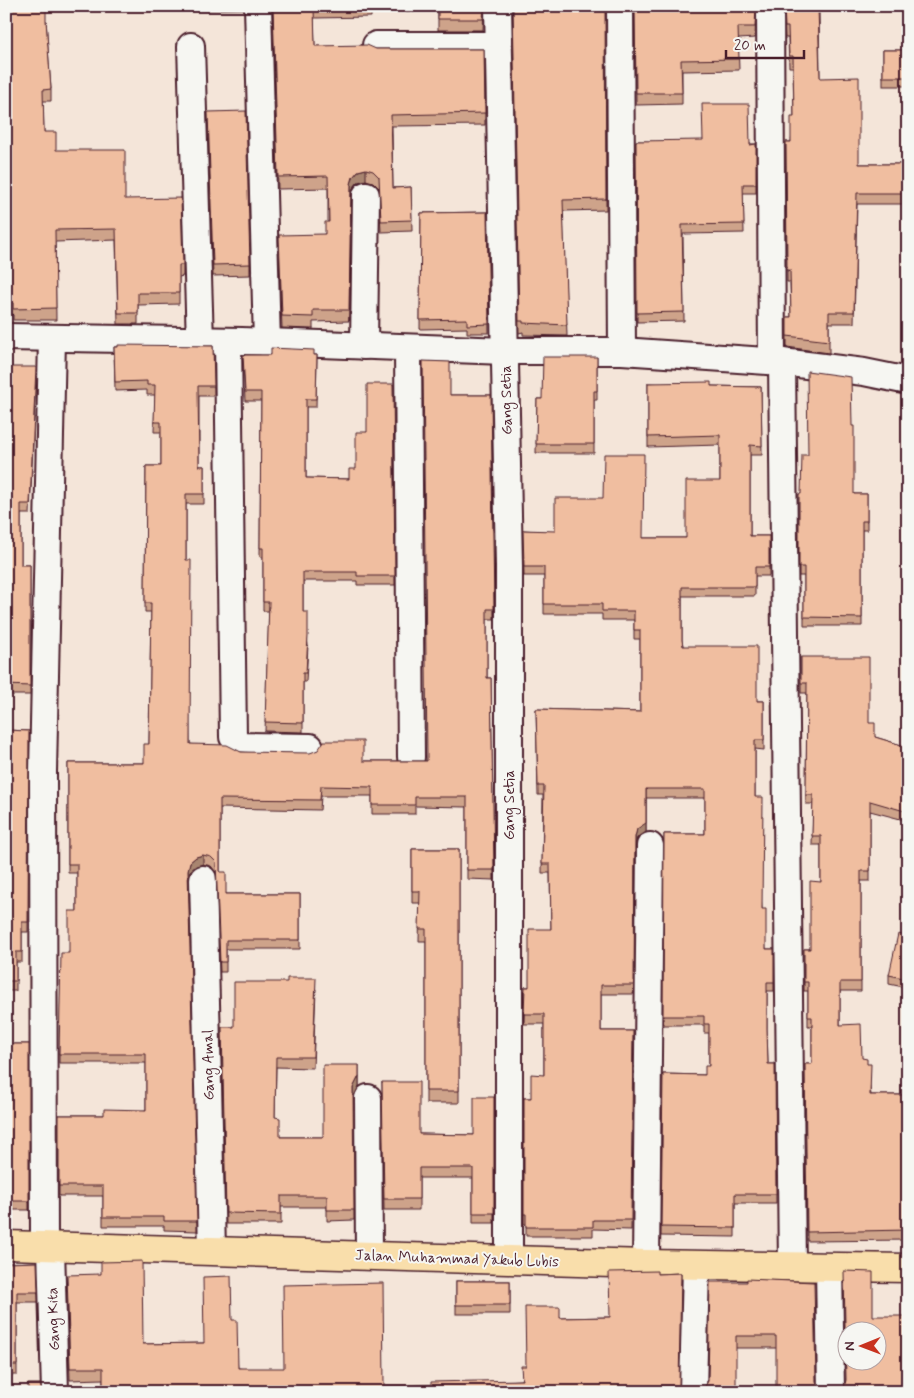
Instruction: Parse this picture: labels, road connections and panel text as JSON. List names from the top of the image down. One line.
{"streets":{"main road":["Jalan Muhammad Yakub Lubis"],"street":["Gang Setia","Gang Amal","Gang Kita"]},"crossings":[["Gang Setia","Jalan Muhammad Yakub Lubis"],["Gang Amal","Jalan Muhammad Yakub Lubis"],["Jalan Muhammad Yakub Lubis","Gang Kita"]],"scale_bar":"20 m","north":"left"}
